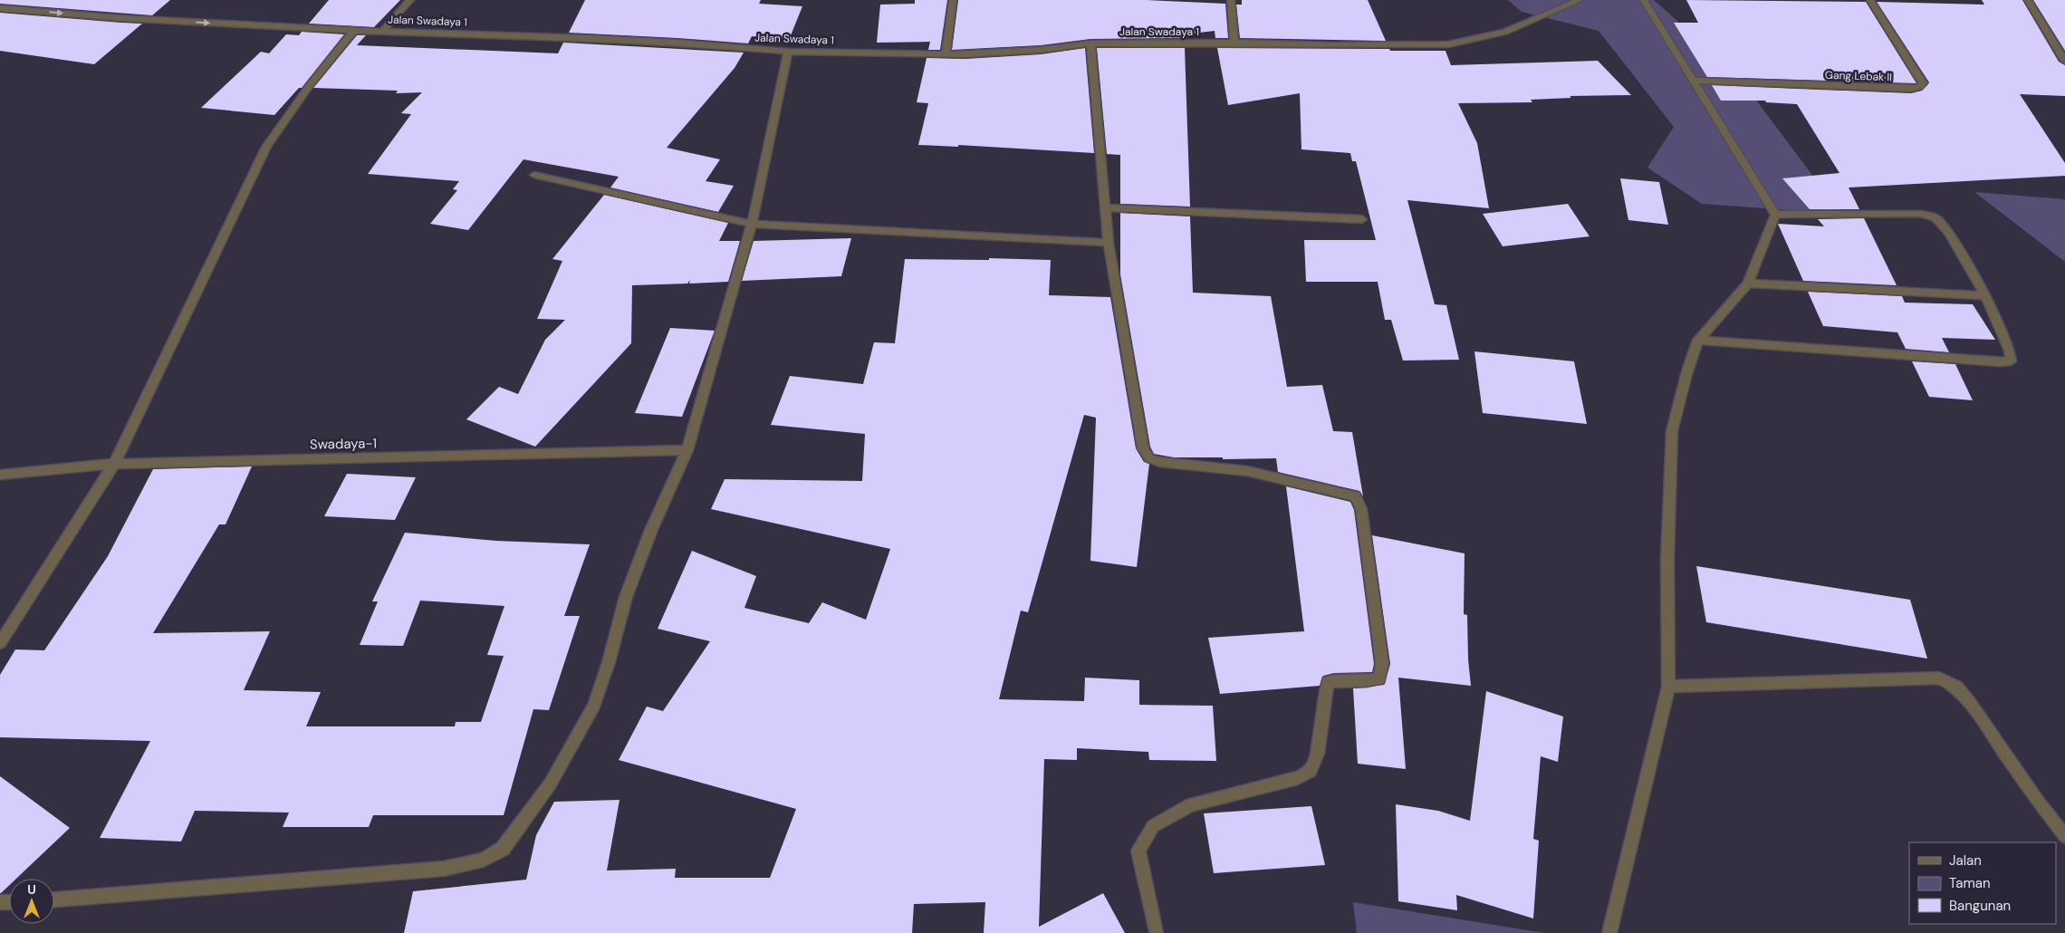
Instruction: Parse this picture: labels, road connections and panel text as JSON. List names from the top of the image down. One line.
{"streets":{"street":["Jalan Swadaya 1","Gang Lebak II","Swadaya-1"]},"legend":["Jalan","Taman","Bangunan"],"north":"top"}
